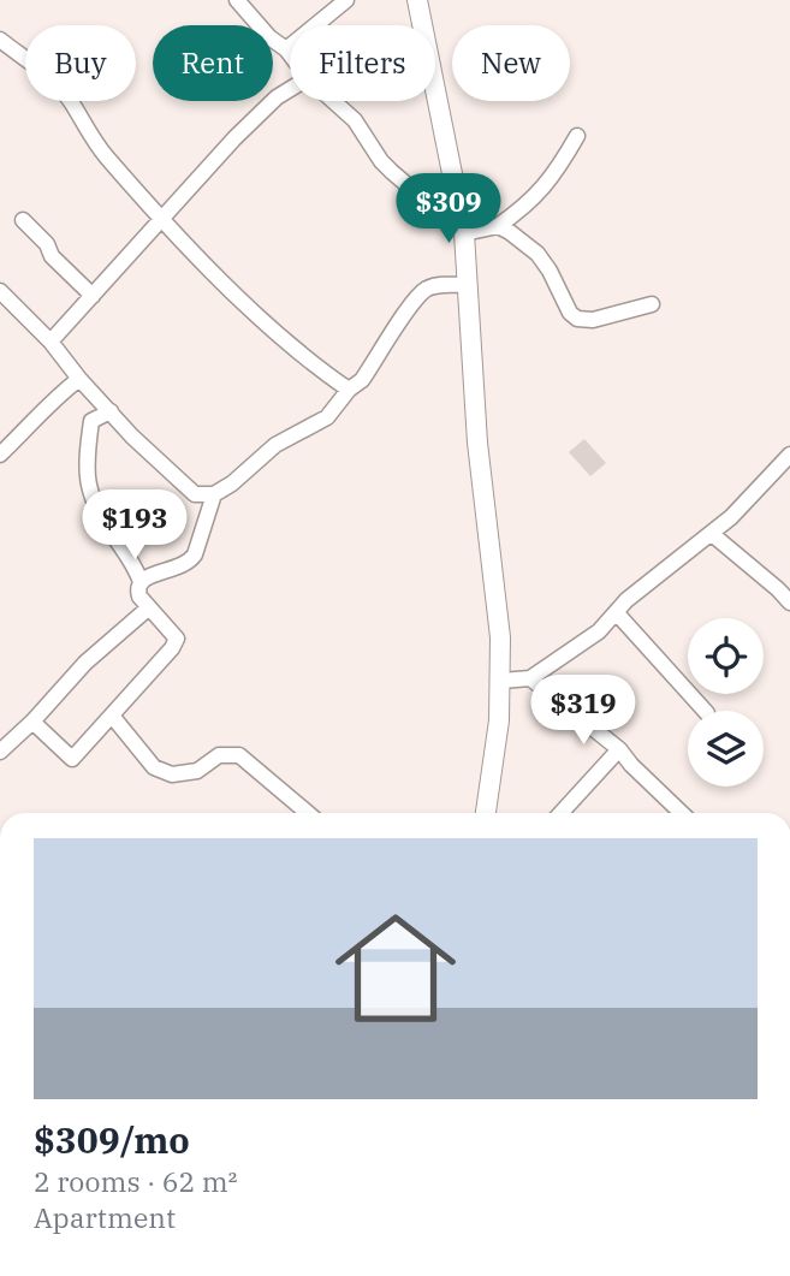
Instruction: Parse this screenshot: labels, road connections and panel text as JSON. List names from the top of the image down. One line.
{"page":{"chip":["Buy","Rent","Filters","New"],"price":["$309","$193","$319"],"list":[{"name":"$309/mo","note":"2 rooms · 62 m² · Apartment"}]}}
